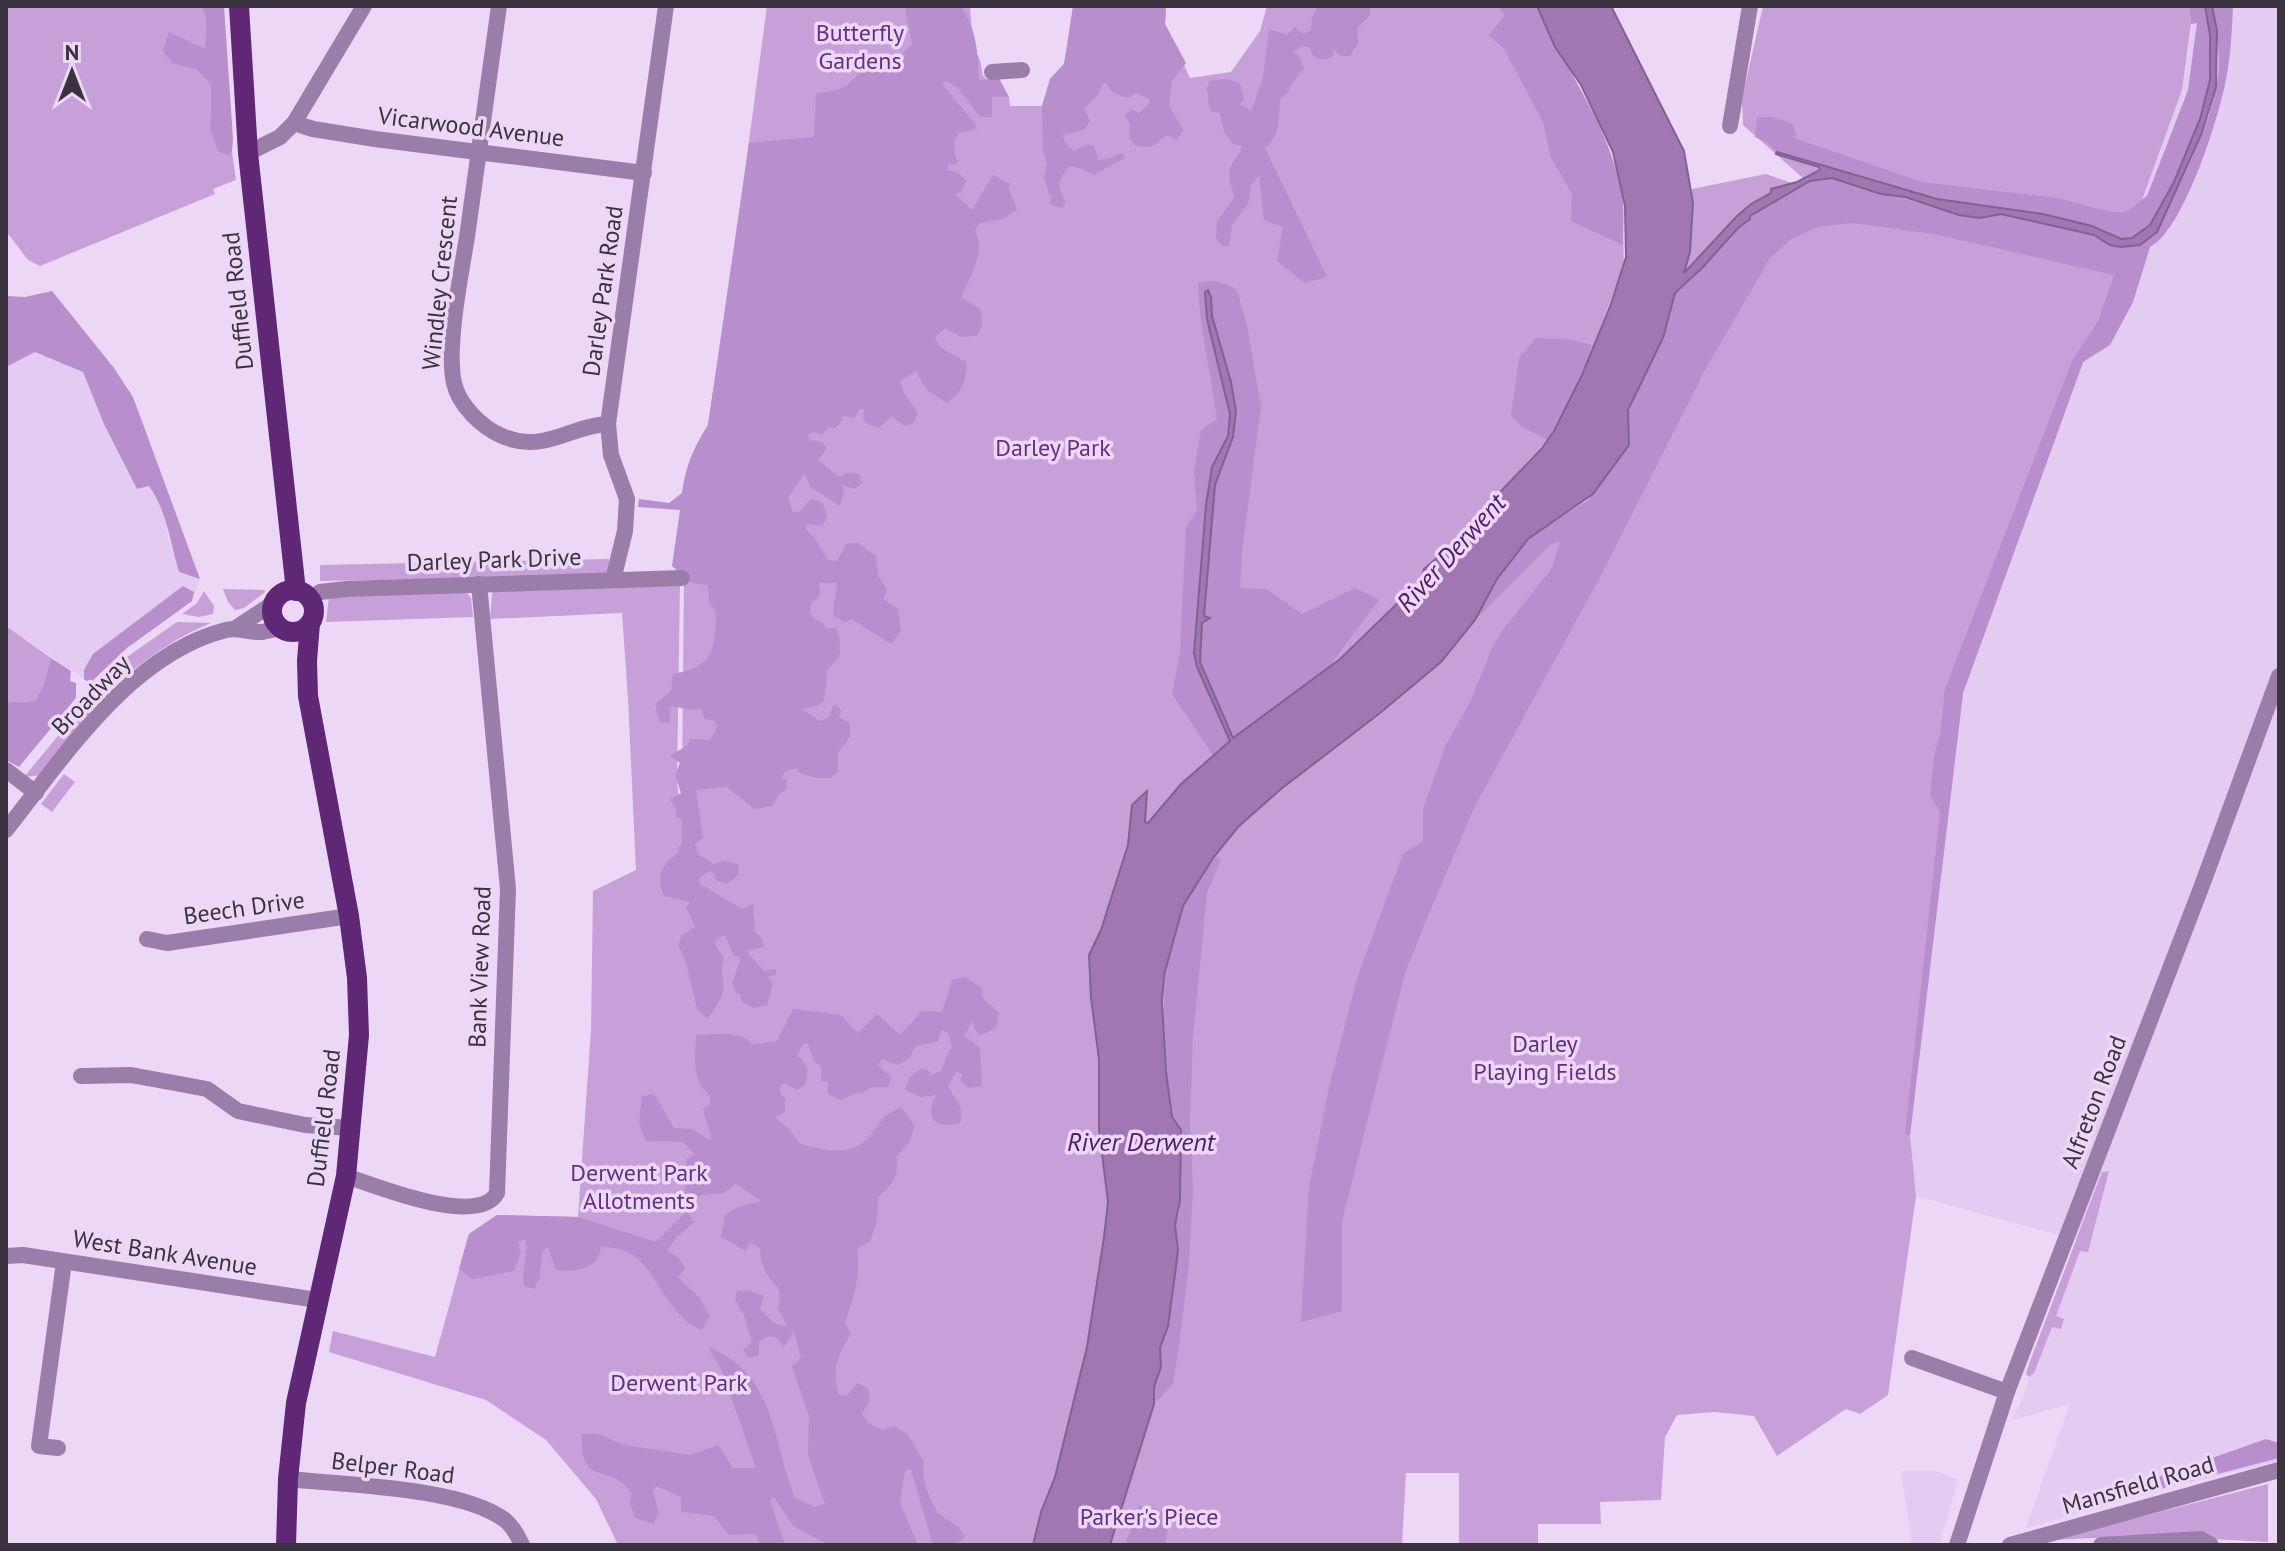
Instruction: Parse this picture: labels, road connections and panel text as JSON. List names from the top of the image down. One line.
{"streets":{"main road":["Duffield Road"],"street":["Vicarwood Avenue","Windley Crescent","Darley Park Road","Darley Park Drive","Broadway","Beech Drive","Bank View Road","Alfreton Road","West Bank Avenue","Belper Road","Mansfield Road"]},"crossings":[["Vicarwood Avenue","Windley Crescent"],["Vicarwood Avenue","Darley Park Road"],["Windley Crescent","Darley Park Road"],["Darley Park Road","Darley Park Drive"],["Duffield Road","Darley Park Drive"],["Duffield Road","Broadway"],["Duffield Road","Beech Drive"],["Duffield Road","Bank View Road"],["Duffield Road","West Bank Avenue"],["Duffield Road","Belper Road"],["Darley Park Drive","Broadway"],["Darley Park Drive","Bank View Road"]],"water":["River Derwent"],"parks":["Butterfly Gardens","Darley Park","Darley Playing Fields","Derwent Park Allotments","Derwent Park","Parker's Piece"],"north":"top"}
